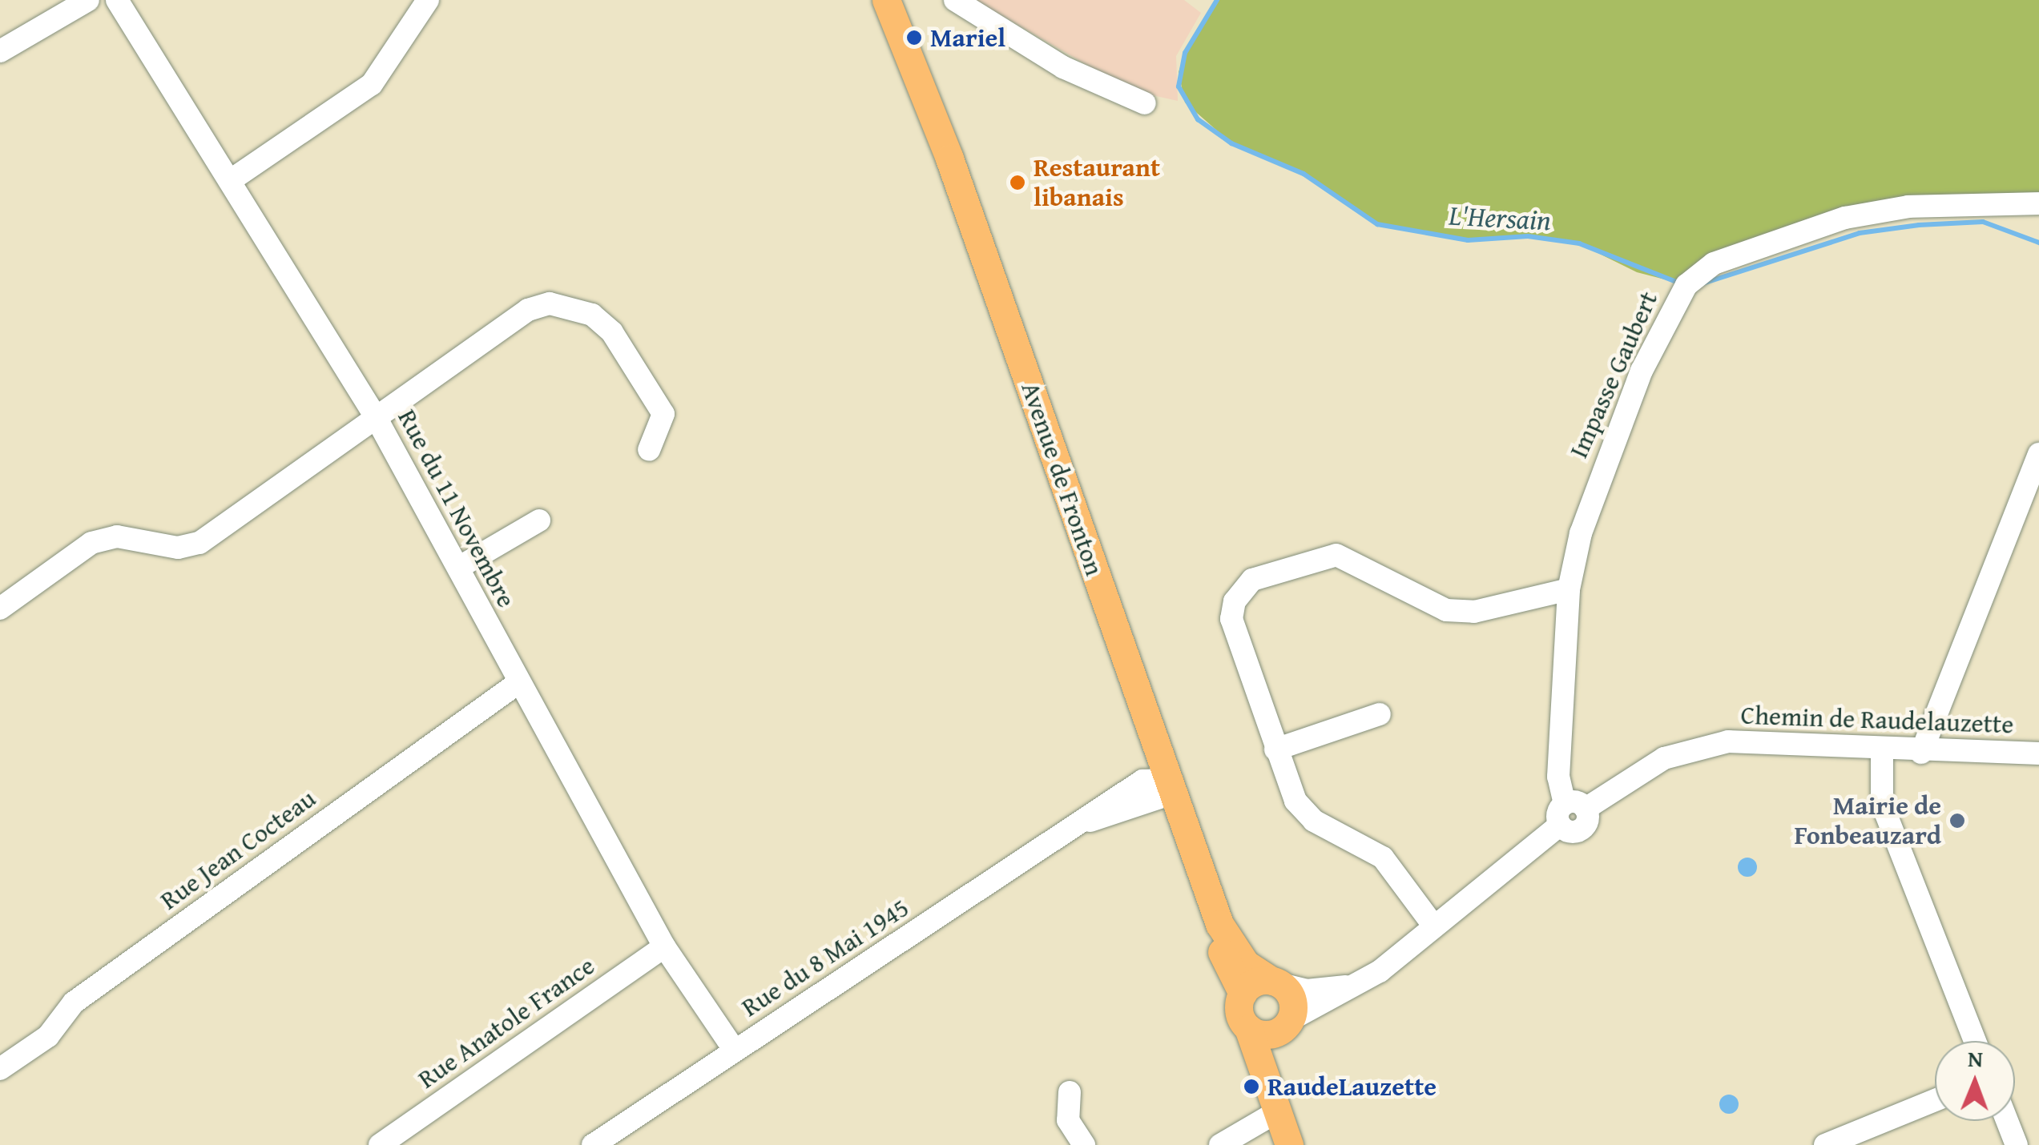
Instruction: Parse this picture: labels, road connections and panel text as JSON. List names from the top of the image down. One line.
{"streets":{"main road":["Avenue de Fronton"],"street":["Impasse Gaubert","Rue du 11 Novembre","Chemin de Raudelauzette","Rue Jean Cocteau","Rue du 8 Mai 1945","Rue Anatole France"]},"crossings":[["Impasse Gaubert","Chemin de Raudelauzette"],["Avenue de Fronton","Chemin de Raudelauzette"],["Avenue de Fronton","Rue du 8 Mai 1945"],["Rue du 11 Novembre","Rue Jean Cocteau"],["Rue du 11 Novembre","Rue du 8 Mai 1945"],["Rue du 11 Novembre","Rue Anatole France"]],"water":["L'Hersain"],"places":["Mariel","Restaurant libanais","Mairie de Fonbeauzard","RaudeLauzette"],"north":"top"}
